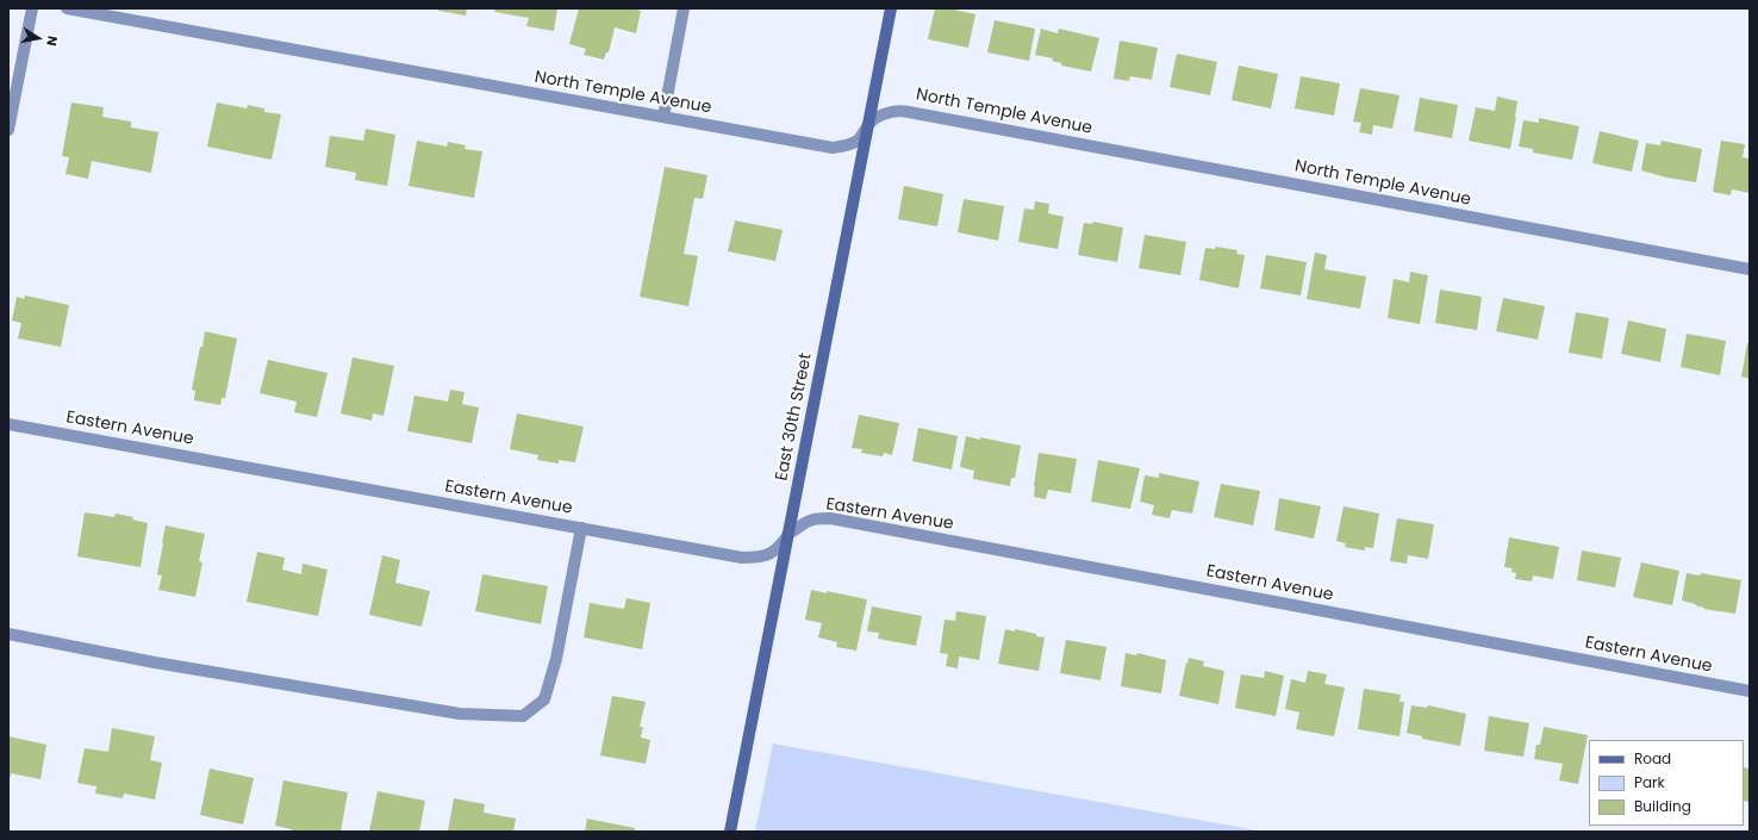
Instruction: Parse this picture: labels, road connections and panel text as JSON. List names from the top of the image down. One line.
{"streets":{"main road":["East 30th Street"],"street":["North Temple Avenue","Eastern Avenue"]},"crossings":[["North Temple Avenue","East 30th Street"],["East 30th Street","Eastern Avenue"]],"legend":["Road","Park","Building"],"north":"right"}
